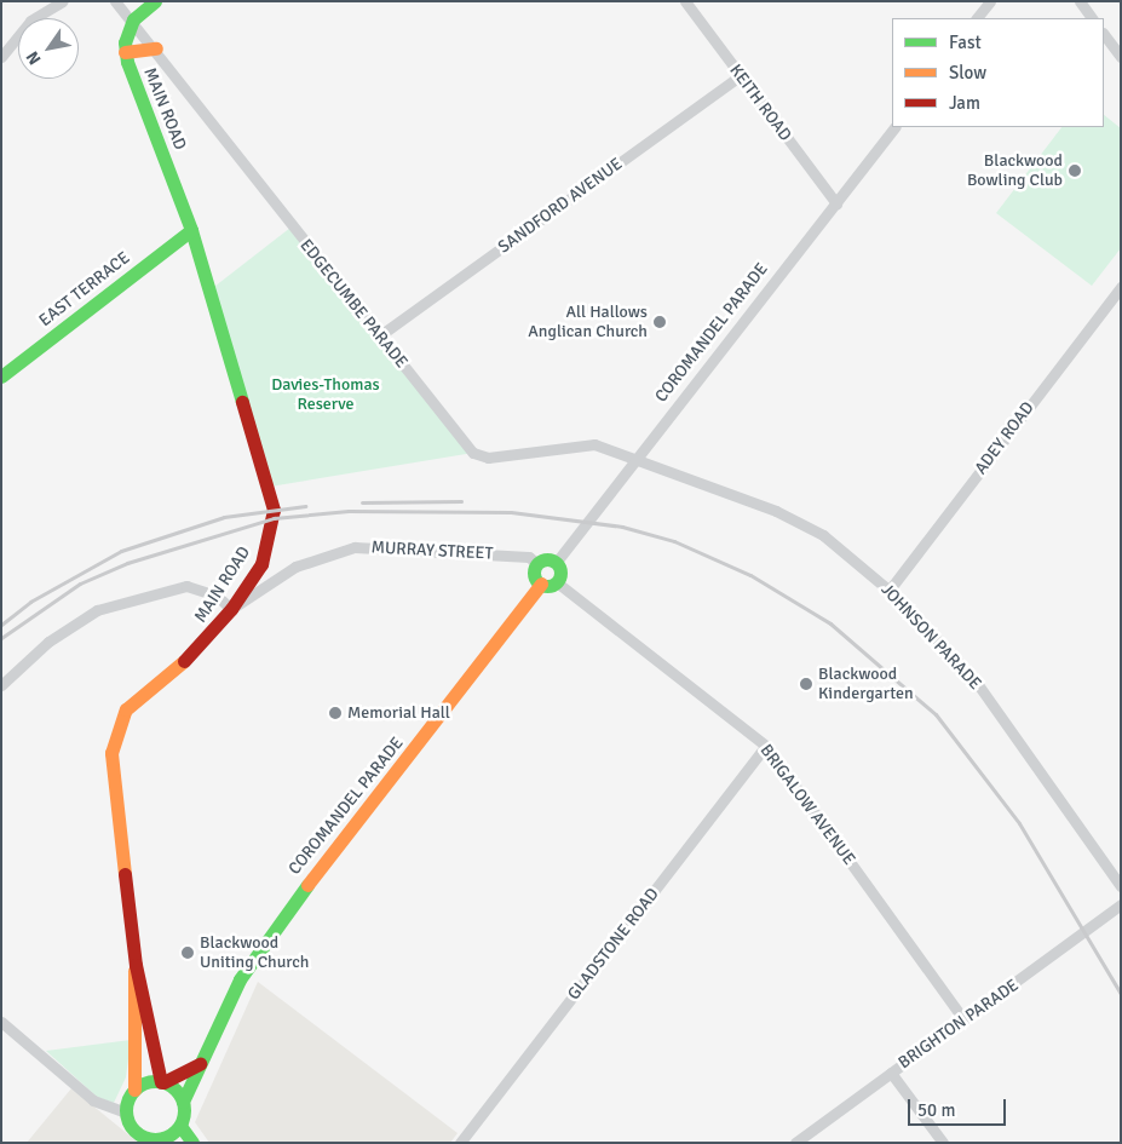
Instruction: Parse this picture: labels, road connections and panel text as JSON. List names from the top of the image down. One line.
{"streets":{"main road":["MAIN ROAD","EAST TERRACE","COROMANDEL PARADE"],"street":["KEITH ROAD","SANDFORD AVENUE","EDGECUMBE PARADE","ADEY ROAD","MURRAY STREET","JOHNSON PARADE","BRIGALOW AVENUE","GLADSTONE ROAD","BRIGHTON PARADE"]},"crossings":[["KEITH ROAD","SANDFORD AVENUE"],["KEITH ROAD","COROMANDEL PARADE"],["MAIN ROAD","EAST TERRACE"],["MAIN ROAD","EDGECUMBE PARADE"],["MAIN ROAD","COROMANDEL PARADE"],["MAIN ROAD","MURRAY STREET"],["SANDFORD AVENUE","EDGECUMBE PARADE"],["EDGECUMBE PARADE","COROMANDEL PARADE"],["EDGECUMBE PARADE","JOHNSON PARADE"],["COROMANDEL PARADE","JOHNSON PARADE"],["ADEY ROAD","JOHNSON PARADE"],["BRIGALOW AVENUE","GLADSTONE ROAD"],["BRIGALOW AVENUE","BRIGHTON PARADE"]],"parks":["Davies-Thomas Reserve"],"places":["Blackwood Bowling Club","All Hallows Anglican Church","Blackwood Kindergarten","Memorial Hall","Blackwood Uniting Church"],"legend":["Fast","Slow","Jam"],"scale_bar":"50 m","north":"bottom left"}
